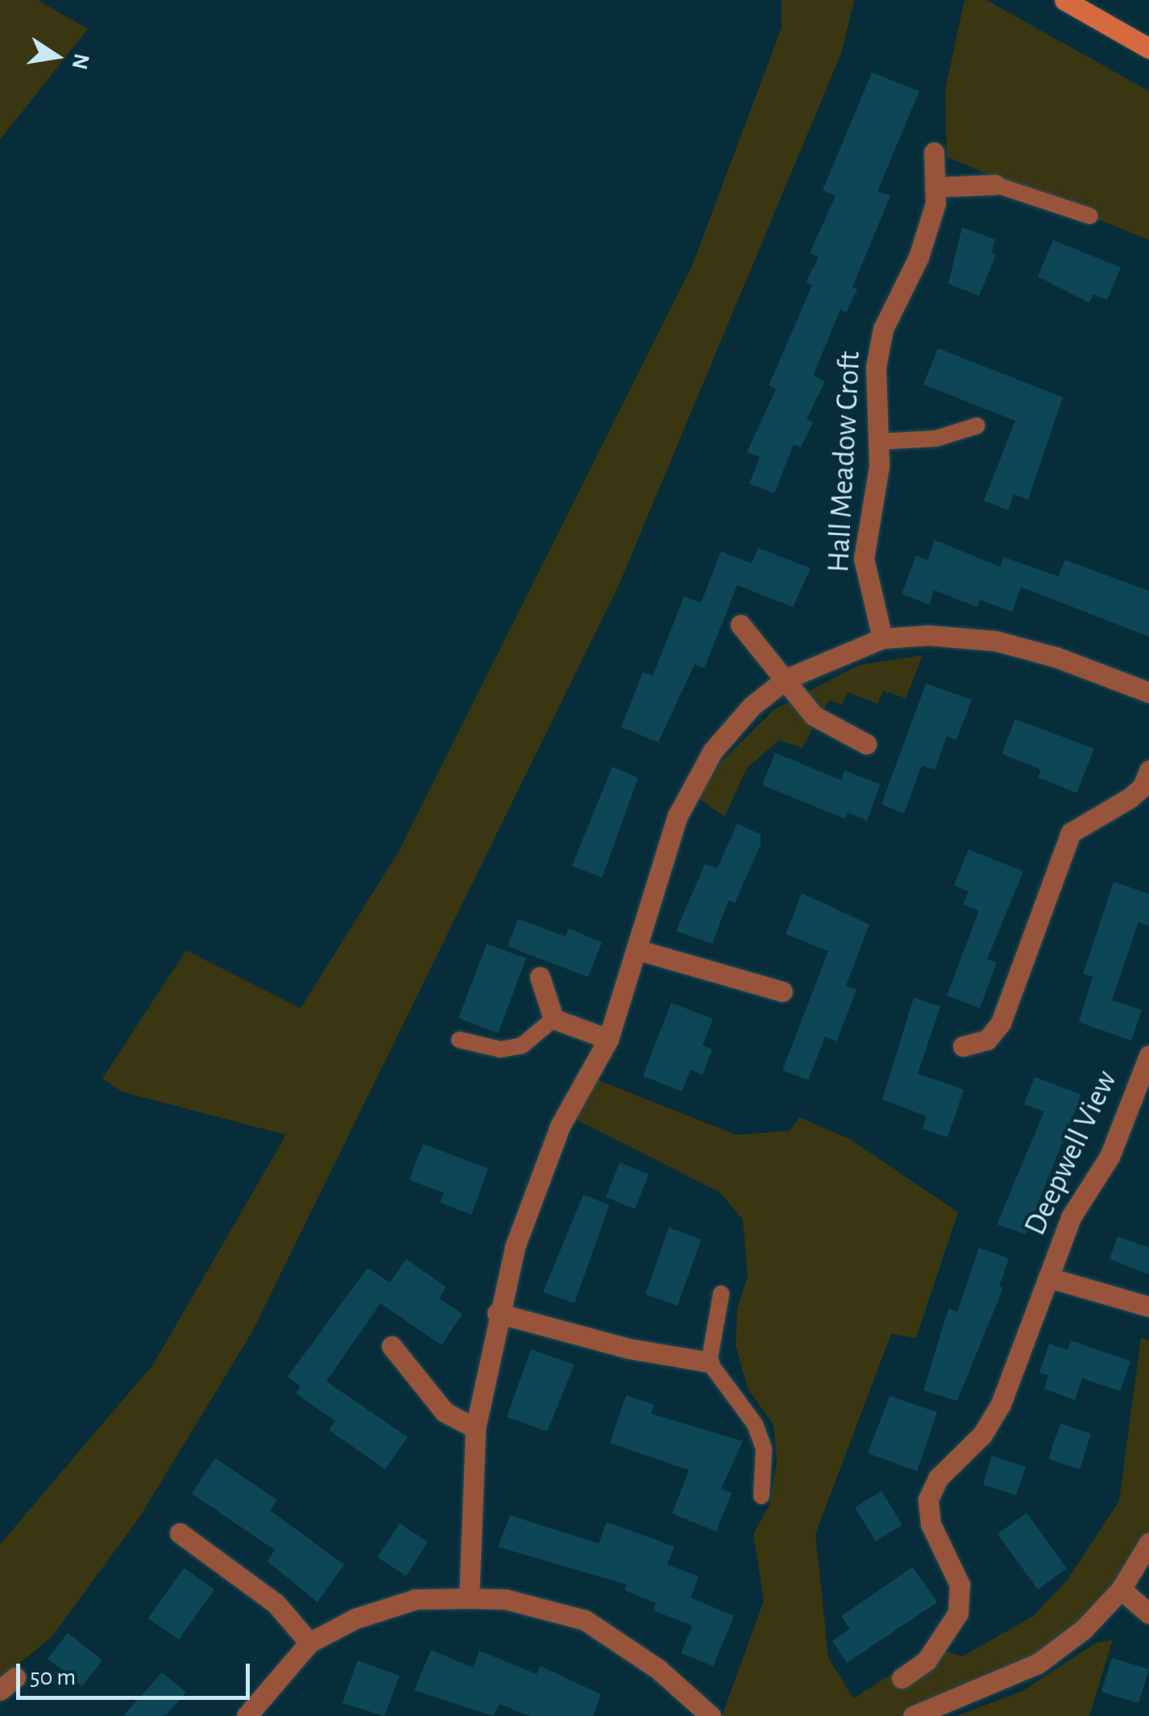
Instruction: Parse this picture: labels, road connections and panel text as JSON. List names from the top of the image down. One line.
{"streets":{"street":["Hall Meadow Croft","Deepwell View"]},"scale_bar":"50 m","north":"right"}
